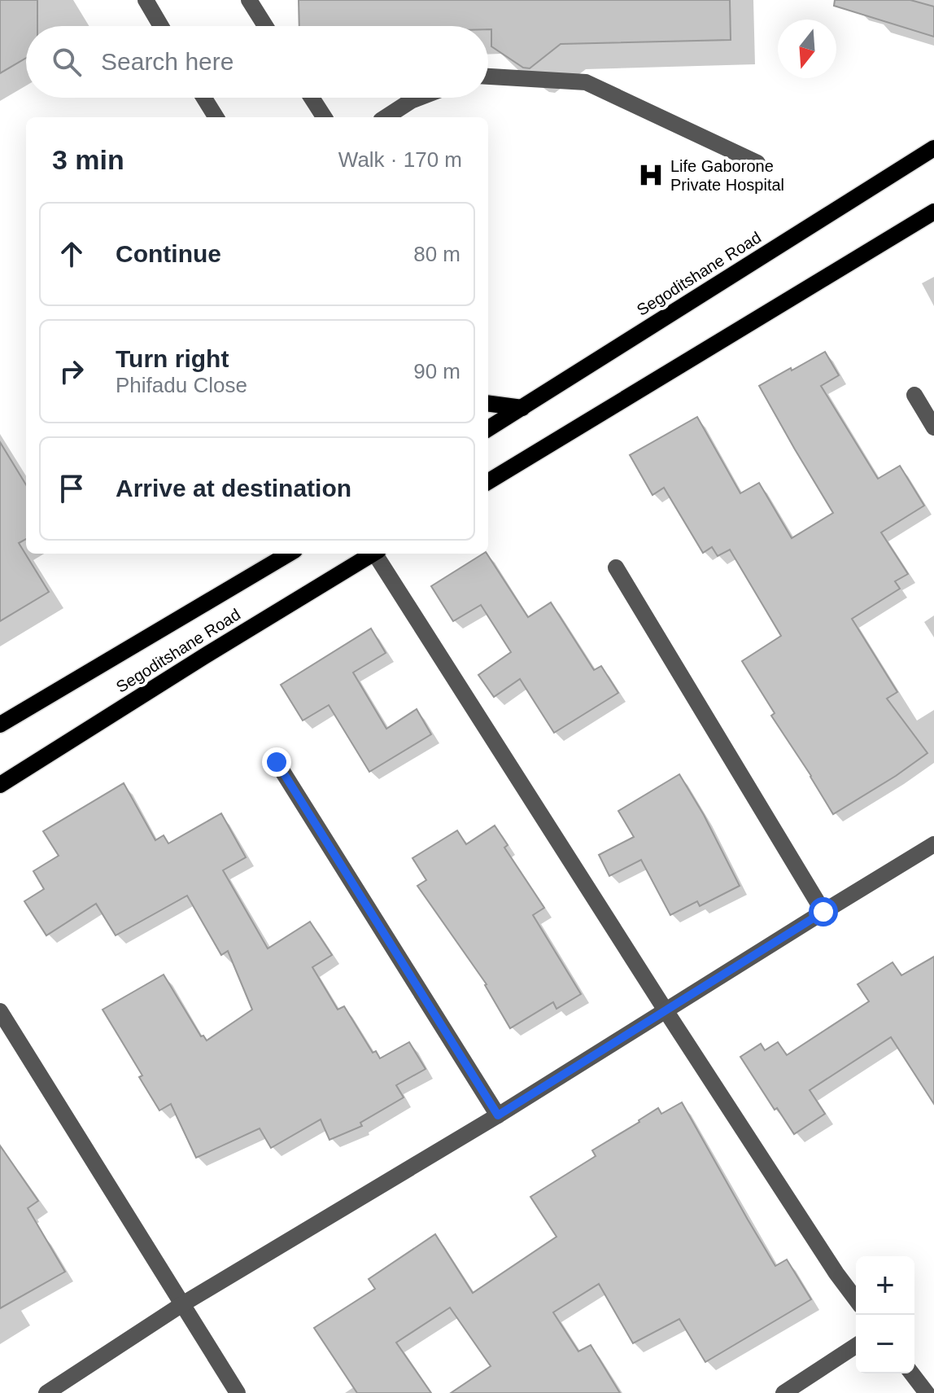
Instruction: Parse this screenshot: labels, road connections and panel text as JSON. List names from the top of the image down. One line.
{"streets":{"main road":["Segoditshane Road"]},"places":{"hospital":["Life Gaborone Private Hospital"]},"north":"bottom","page":{"search":"Search here","heading":["3 min","Walk · 170 m"],"list":[["Continue","80 m"],["Turn right","Phifadu Close","90 m"],"Arrive at destination"],"map_buttons":["+","−"]}}
